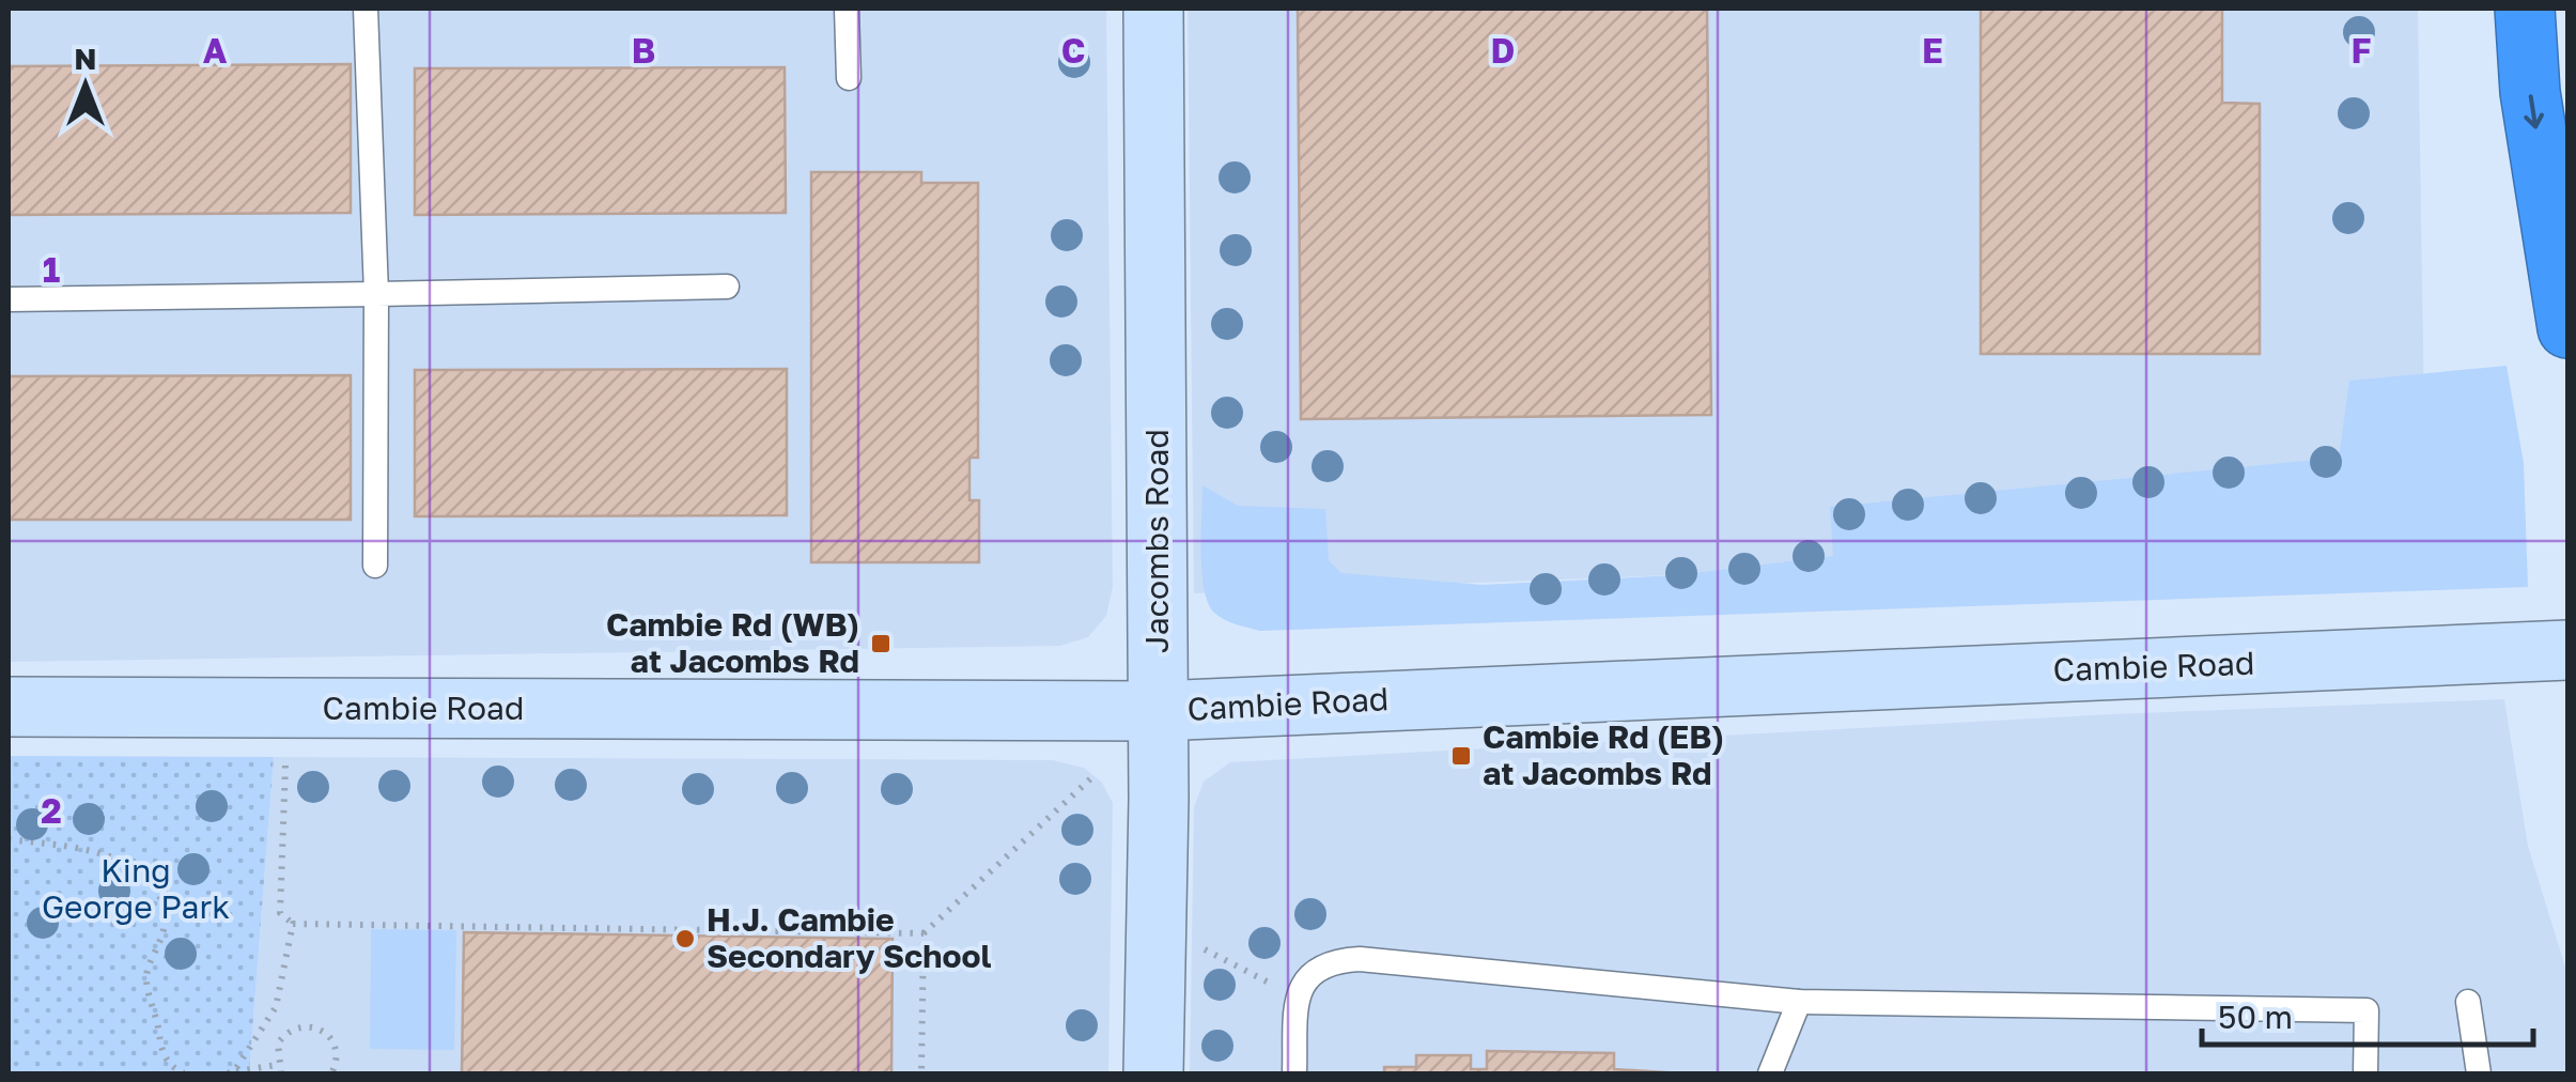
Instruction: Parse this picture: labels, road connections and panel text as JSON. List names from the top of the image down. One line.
{"streets":{"main road":["Jacombs Road","Cambie Road"]},"crossings":[["Jacombs Road","Cambie Road"]],"parks":["King George Park"],"places":{"transit":["Cambie Rd (WB) at Jacombs Rd","Cambie Rd (EB) at Jacombs Rd"],"other":["H.J. Cambie Secondary School"]},"scale_bar":"50 m","north":"top","grid":{"columns":["A","B","C","D","E","F"],"rows":["1","2"]}}
